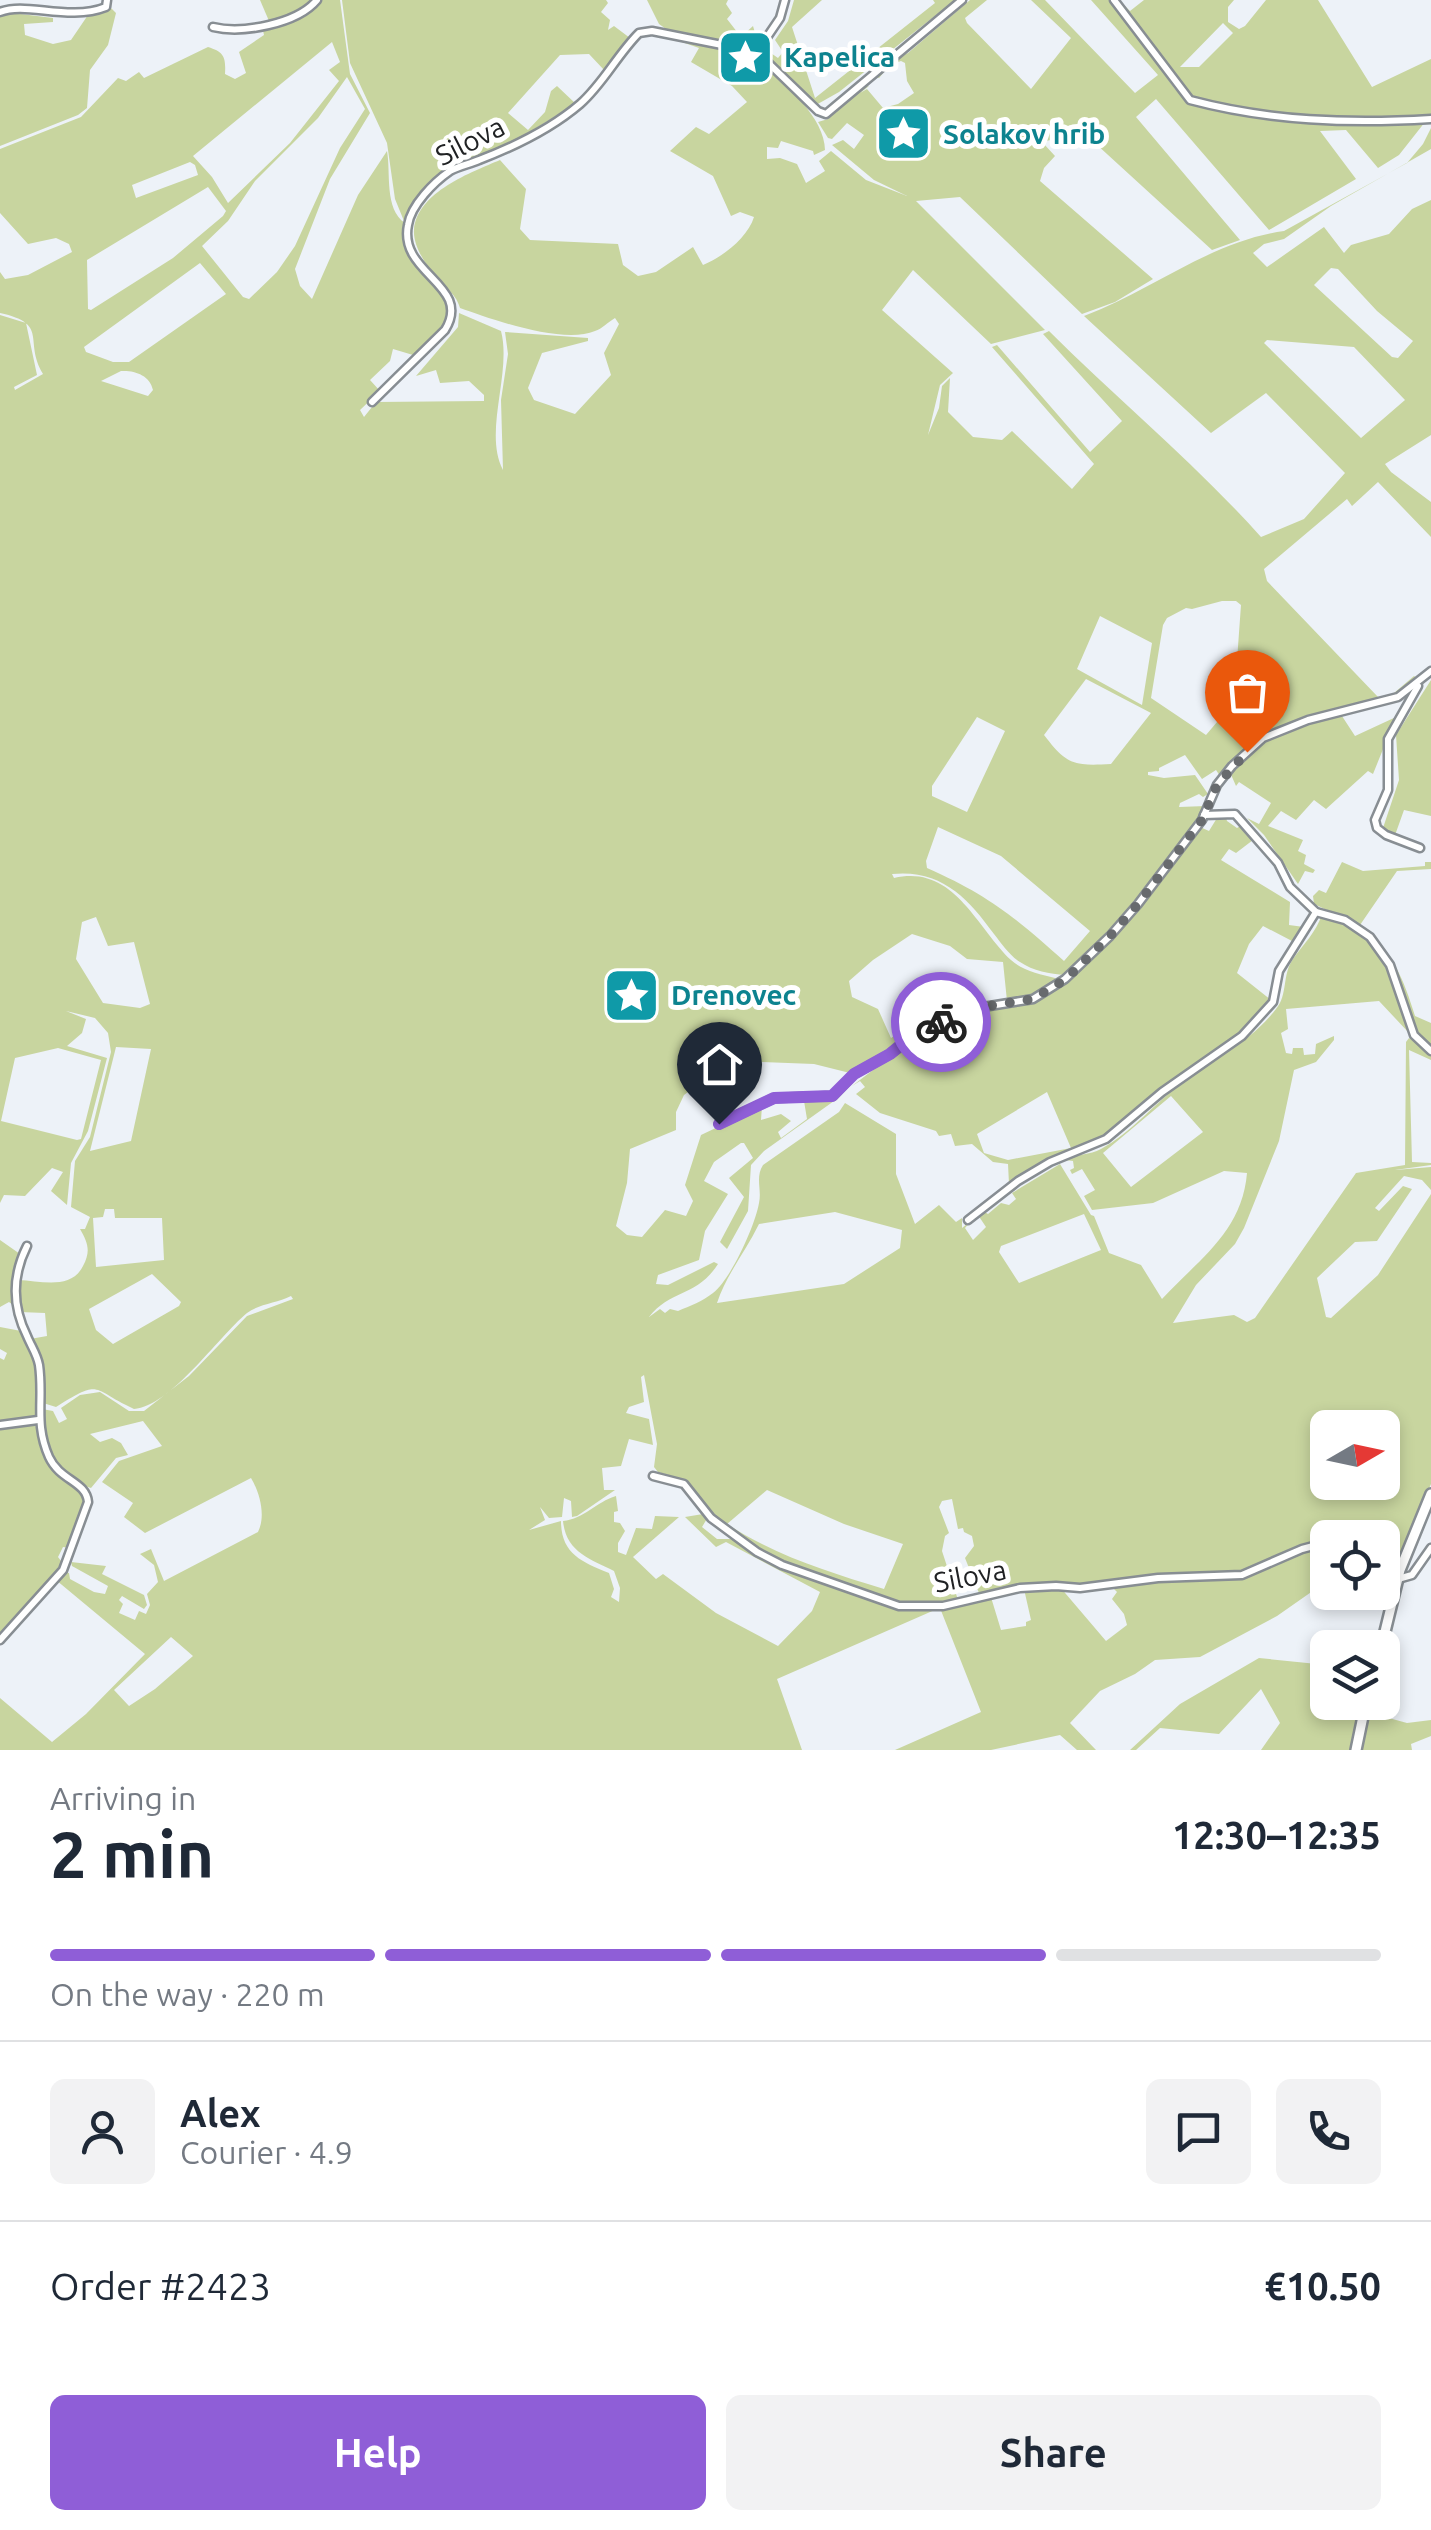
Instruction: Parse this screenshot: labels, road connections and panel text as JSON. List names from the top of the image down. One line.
{"streets":{"street":["Silova"]},"places":{"place":["Kapelica","Solakov hrib","Drenovec"]},"north":"right","page":{"heading":["2 min","Arriving in","12:30–12:35"],"panel":["Alex","Courier · 4.9","Order #2423","€10.50"],"bar":"On the way · 220 m","buttons":["Help","Share"]}}
